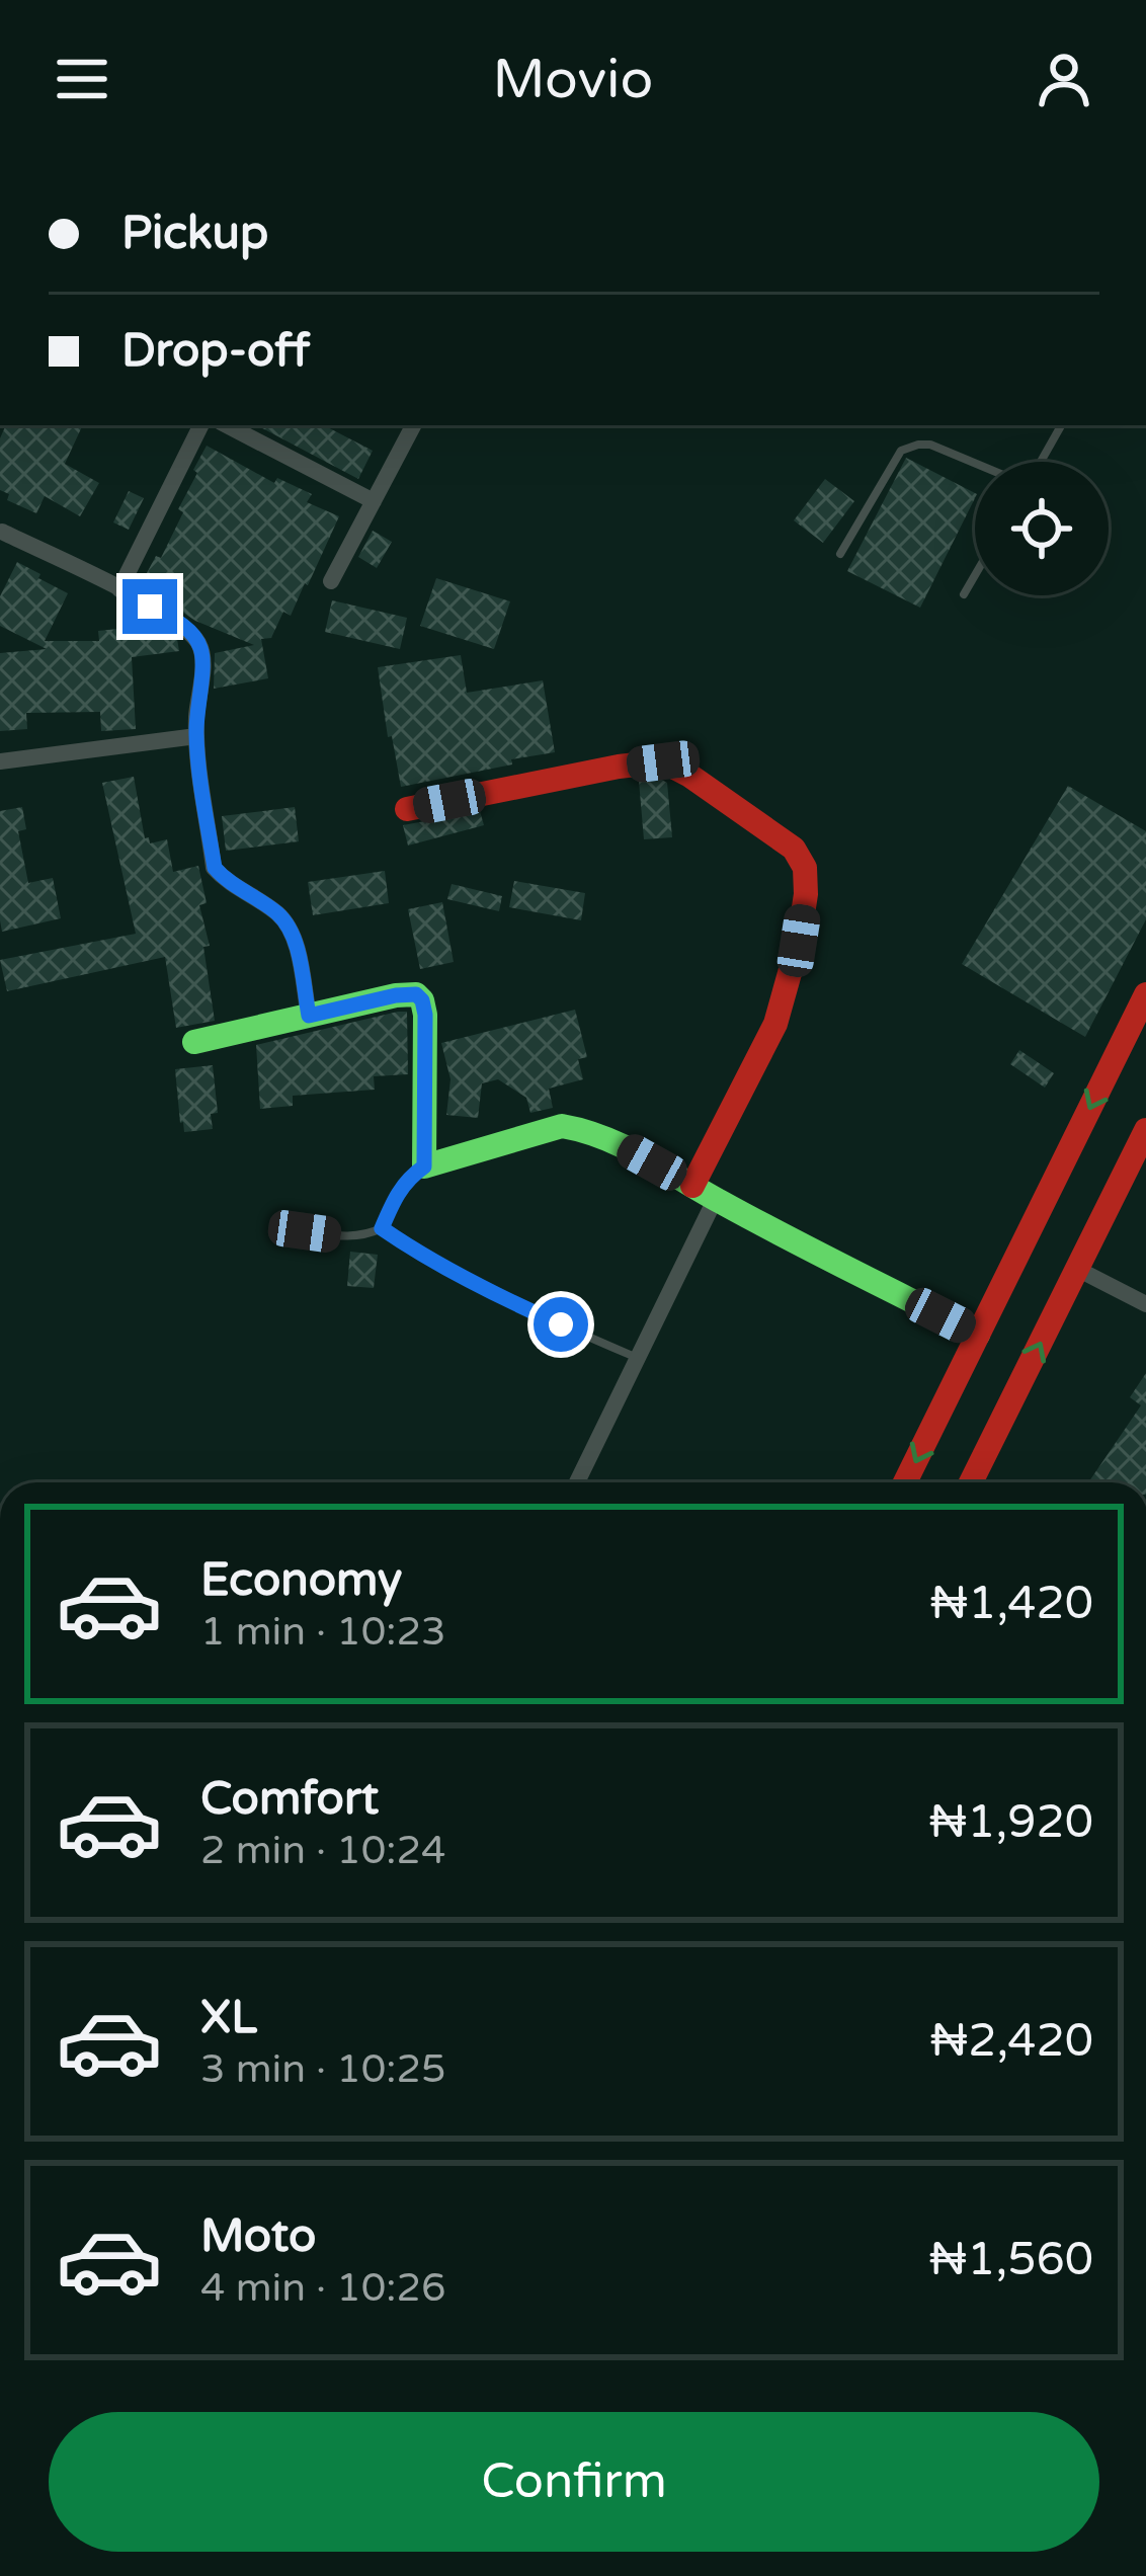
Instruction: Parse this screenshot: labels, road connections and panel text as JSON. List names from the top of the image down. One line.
{"page":{"header":"Movio","banner":["Pickup","Drop-off"],"list":[{"name":"Economy","note":"1 min · 10:23","value":"₦1,420"},{"name":"Comfort","note":"2 min · 10:24","value":"₦1,920"},{"name":"XL","note":"3 min · 10:25","value":"₦2,420"},{"name":"Moto","note":"4 min · 10:26","value":"₦1,560"}],"buttons":"Confirm"}}
